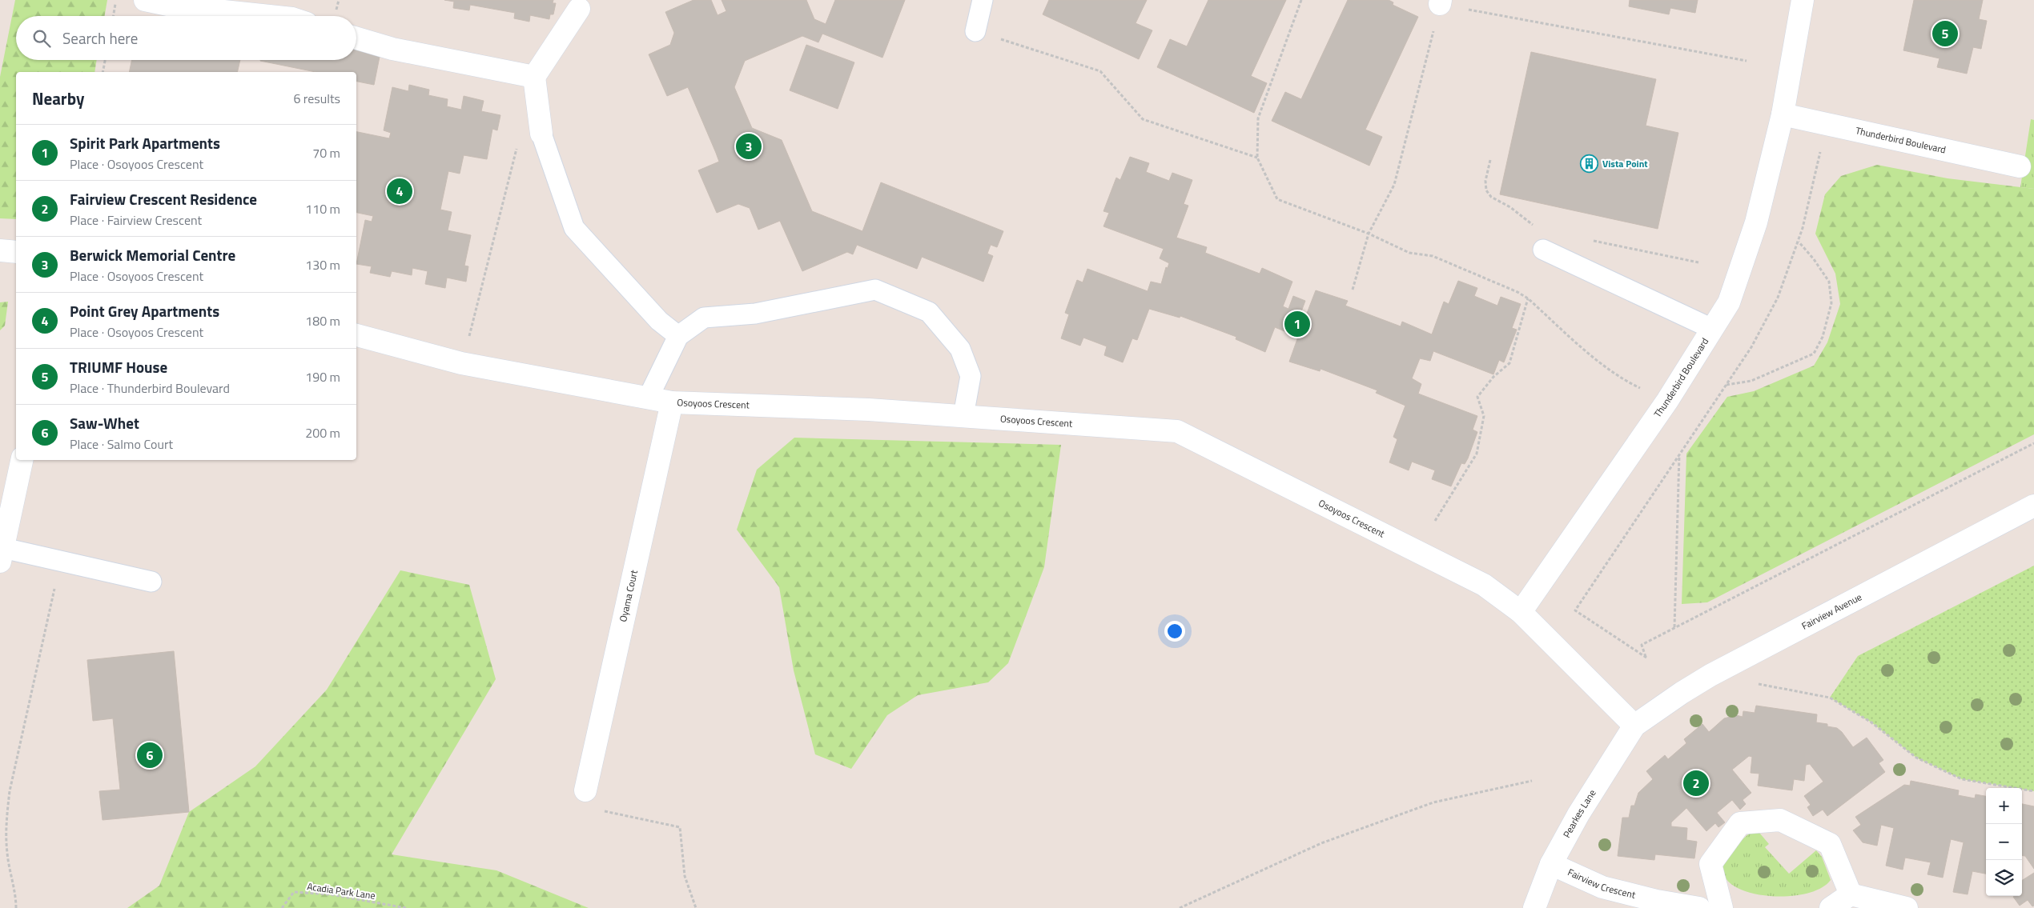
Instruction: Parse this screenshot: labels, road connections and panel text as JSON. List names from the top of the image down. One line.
{"streets":{"street":["Thunderbird Boulevard","Osoyoos Crescent","Oyama Court","Fairview Avenue","Pearkes Lane","Fairview Crescent"],"path":["Acadia Park Lane"]},"crossings":[["Thunderbird Boulevard","Osoyoos Crescent"],["Osoyoos Crescent","Oyama Court"],["Osoyoos Crescent","Fairview Avenue"],["Osoyoos Crescent","Pearkes Lane"],["Fairview Avenue","Pearkes Lane"],["Pearkes Lane","Fairview Crescent"]],"places":{"building":["Vista Point"]},"page":{"search":"Search here","pins":["5","3","4","1","6","2"],"heading":["Nearby","6 results"],"list":[{"mark":"1","name":"Spirit Park Apartments","note":"Place · Osoyoos Crescent","value":"70 m"},{"mark":"2","name":"Fairview Crescent Residence","note":"Place · Fairview Crescent","value":"110 m"},{"mark":"3","name":"Berwick Memorial Centre","note":"Place · Osoyoos Crescent","value":"130 m"},{"mark":"4","name":"Point Grey Apartments","note":"Place · Osoyoos Crescent","value":"180 m"},{"mark":"5","name":"TRIUMF House","note":"Place · Thunderbird Boulevard","value":"190 m"},{"mark":"6","name":"Saw-Whet","note":"Place · Salmo Court","value":"200 m"}],"map_buttons":["+","−"]}}
